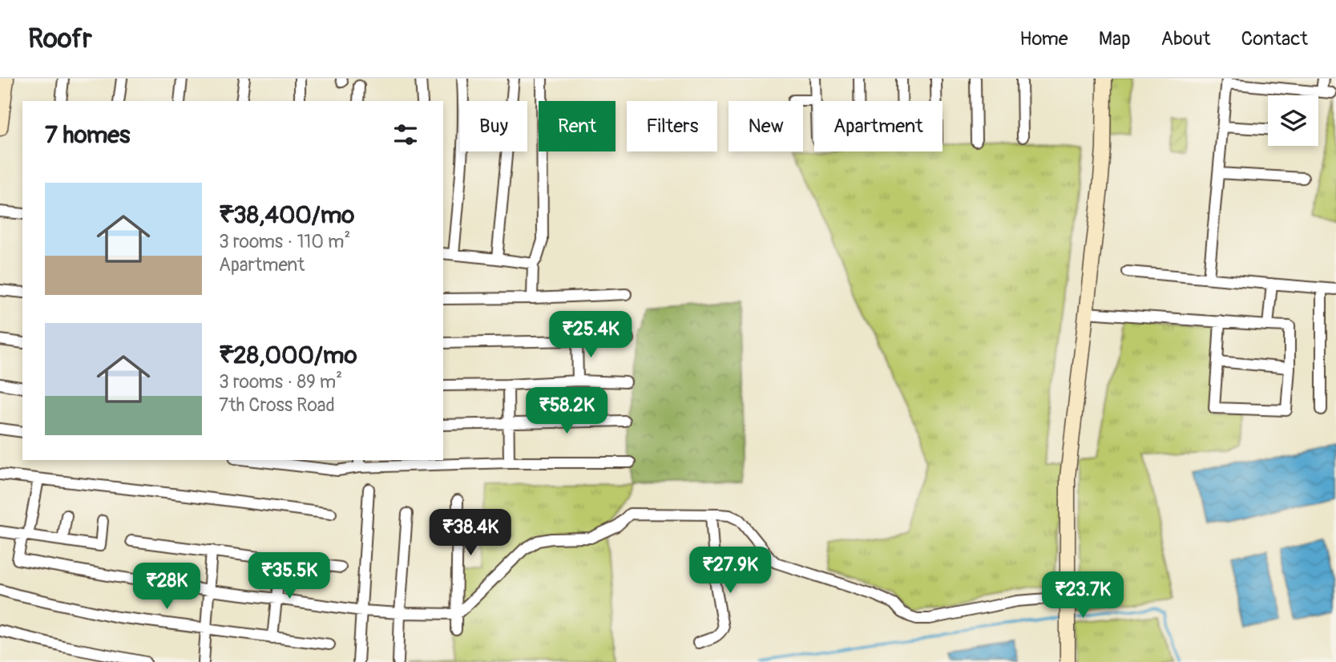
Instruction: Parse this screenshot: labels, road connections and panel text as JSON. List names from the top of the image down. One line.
{"page":{"header":"Roofr","nav":["Home","Map","About","Contact"],"chip":["Buy","Rent","Filters","New","Apartment"],"heading":"7 homes","list":[{"name":"₹38,400/mo","note":"3 rooms · 110 m² · Apartment"},{"name":"₹28,000/mo","note":"3 rooms · 89 m² · 7th Cross Road"}],"price":["₹25.4K","₹58.2K","₹38.4K","₹27.9K","₹35.5K","₹28K","₹23.7K"]}}
